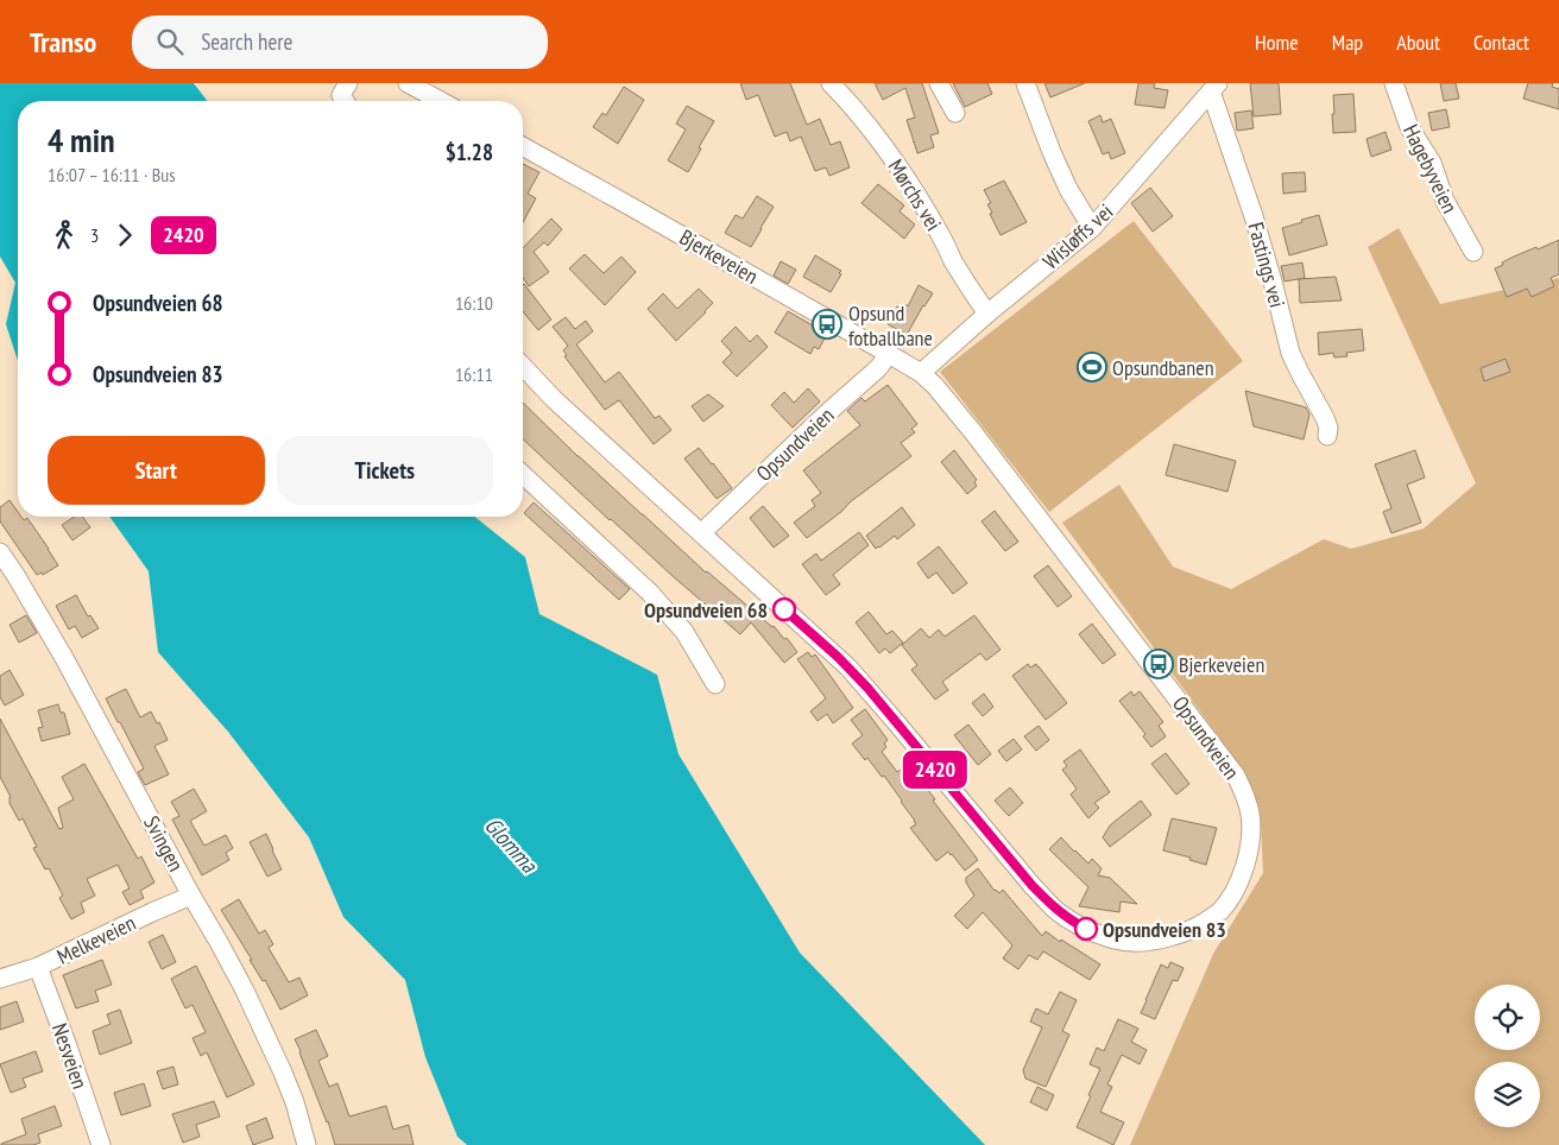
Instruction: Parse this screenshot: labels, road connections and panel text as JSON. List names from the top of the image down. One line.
{"streets":{"street":["Hagebyveien","Mørchs vei","Wisløffs vei","Bjerkeveien","Fastings vei","Opsundveien","Svingen","Melkeveien","Nesveien"]},"crossings":[["Mørchs vei","Wisløffs vei"],["Wisløffs vei","Bjerkeveien"],["Wisløffs vei","Fastings vei"],["Wisløffs vei","Opsundveien"],["Bjerkeveien","Opsundveien"],["Svingen","Melkeveien"],["Melkeveien","Nesveien"]],"water":["Glomma"],"places":{"bus stop":["Opsund fotballbane","Bjerkeveien"],"sports":["Opsundbanen"],"other":["Opsundveien 68","Opsundveien 83"]},"lines":["bus line 2420"],"page":{"header":"Transo","search":"Search here","nav":["Home","Map","About","Contact"],"on_map":"2420","heading":["4 min","16:07 – 16:11 · Bus","$1.28"],"legs":["3","2420"],"list":[{"name":"Opsundveien 68","value":"16:10"},{"name":"Opsundveien 83","value":"16:11"}],"buttons":["Start","Tickets"]}}
